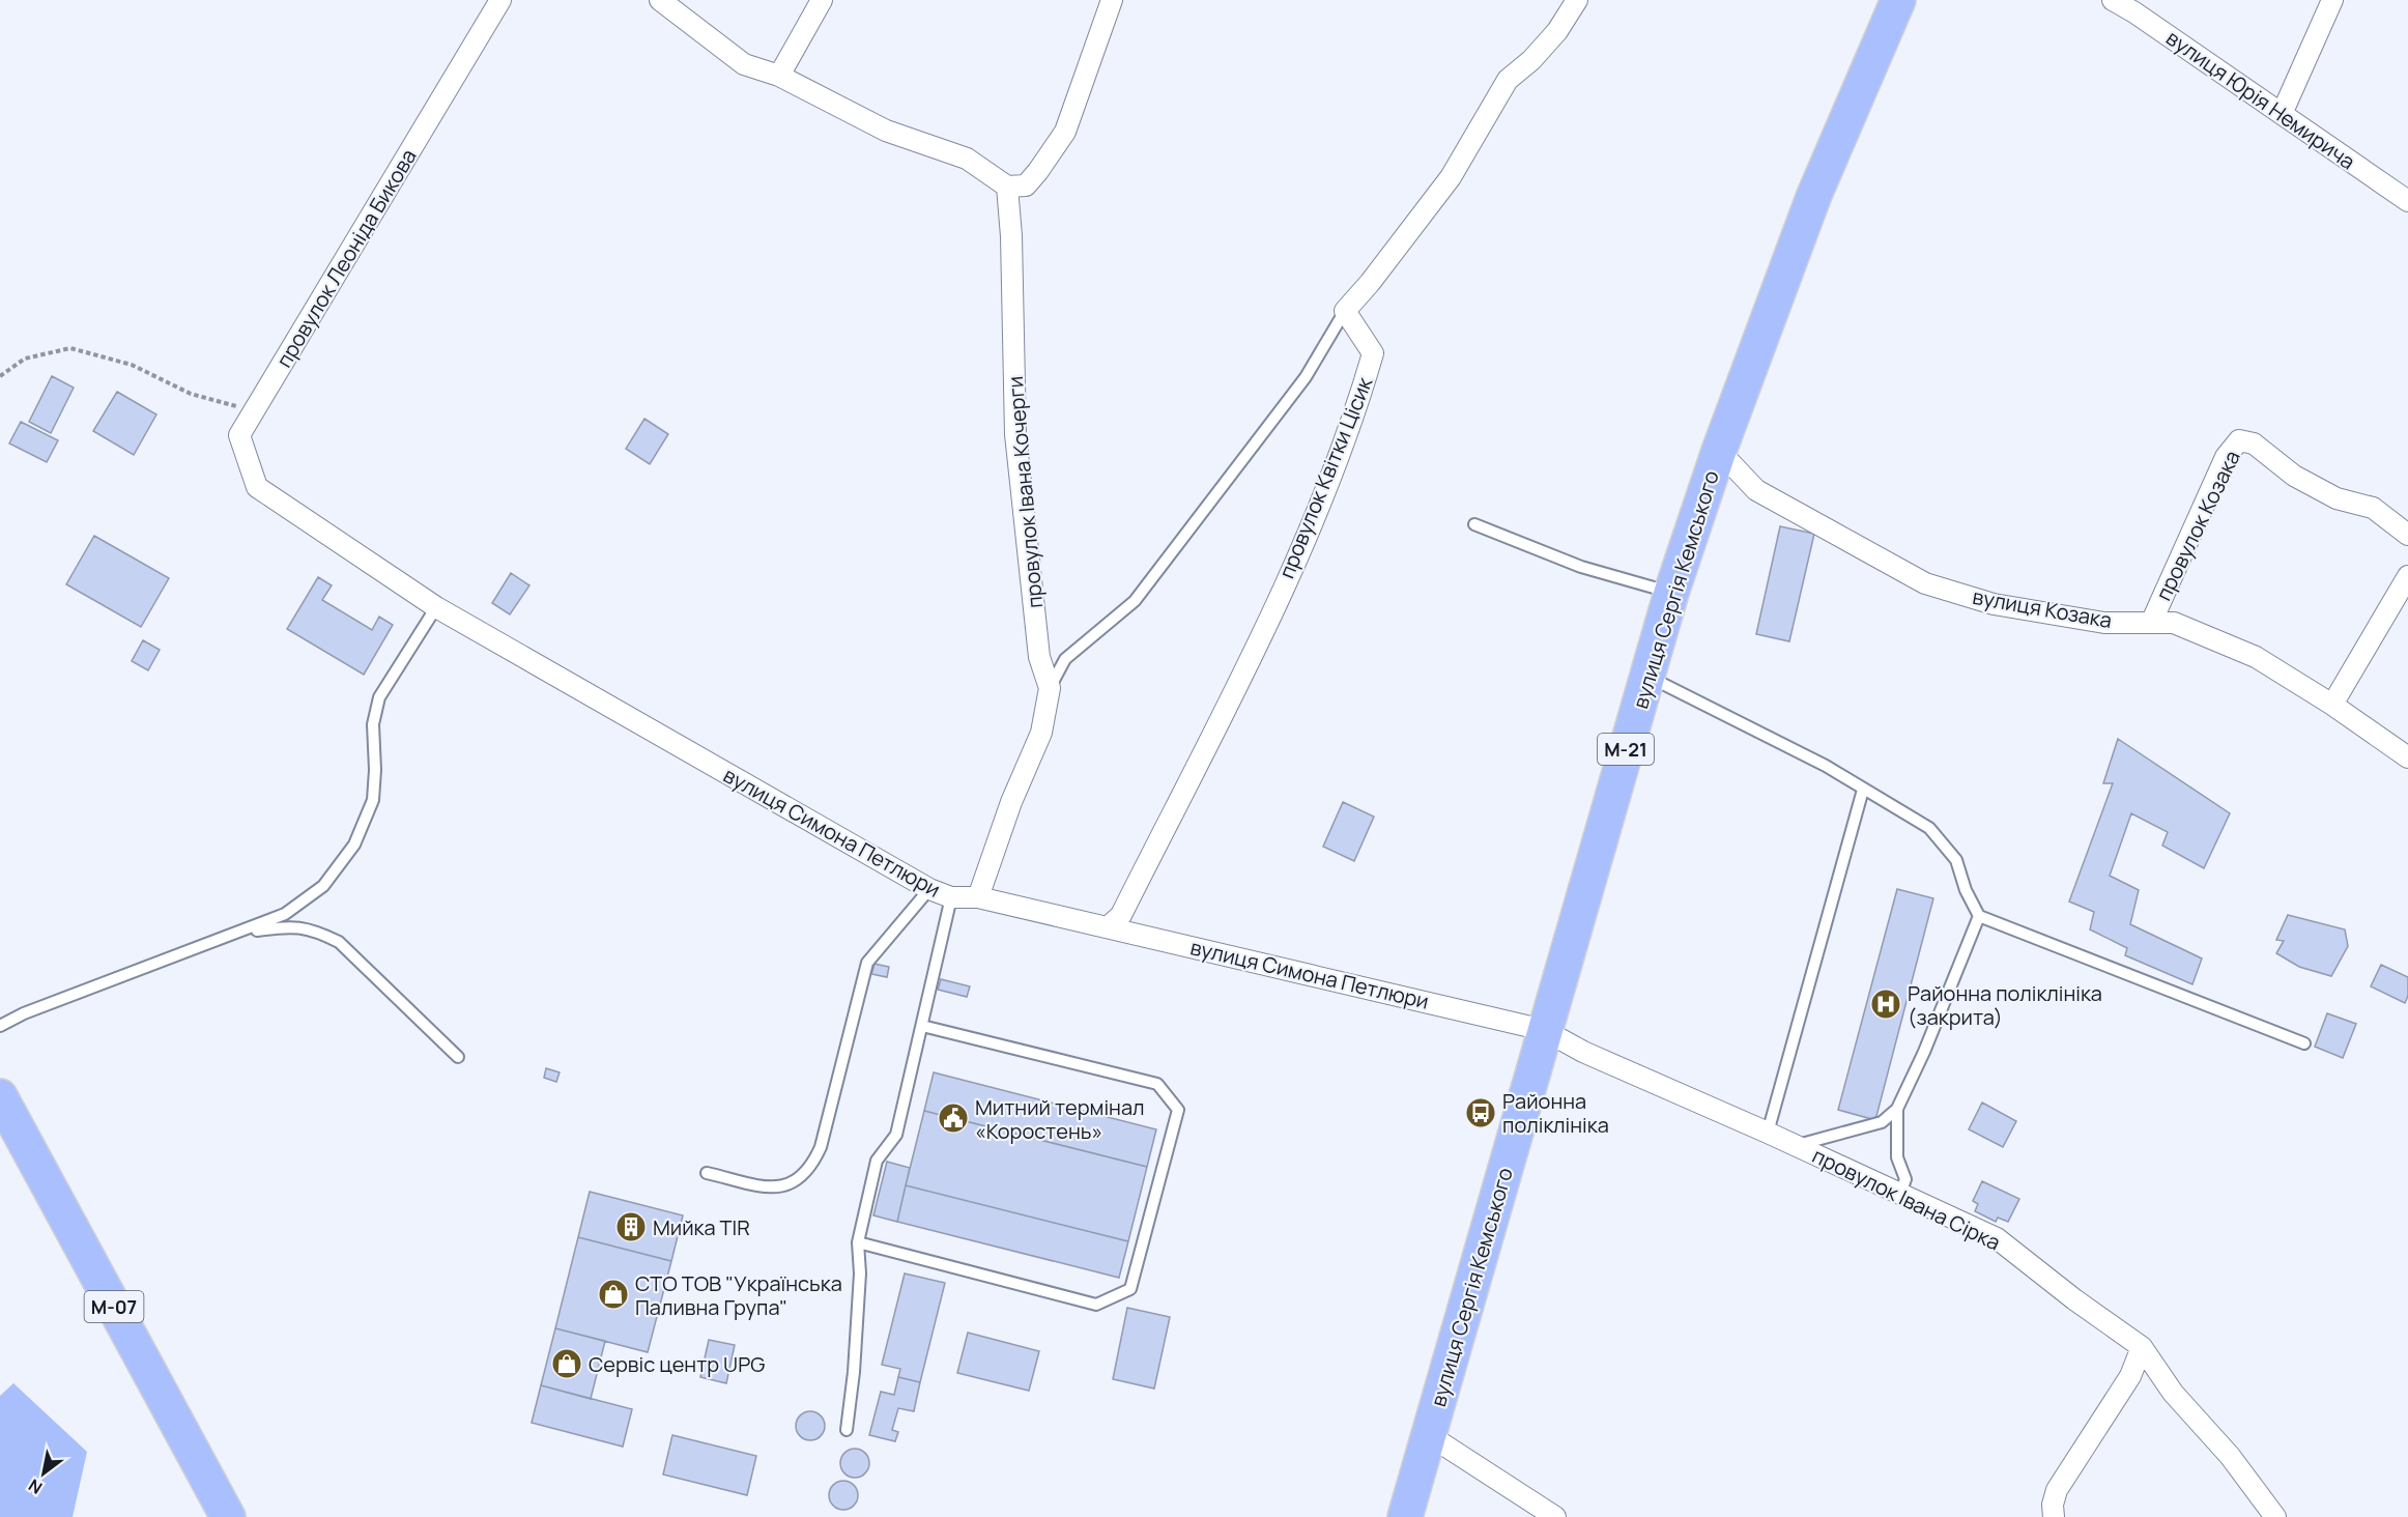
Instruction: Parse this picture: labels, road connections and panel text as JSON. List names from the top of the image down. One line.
{"streets":{"highway":["вулиця Сергія Кемського","М-21","М-07"],"street":["вулиця Юрія Немирича","провулок Леоніда Бикова","провулок Квітки Цісик","провулок Івана Кочерги","провулок Козака","вулиця Козака","вулиця Симона Петлюри","провулок Івана Сірка"]},"crossings":[["провулок Леоніда Бикова","вулиця Симона Петлюри"],["провулок Квітки Цісик","вулиця Симона Петлюри"],["провулок Івана Кочерги","вулиця Симона Петлюри"],["провулок Козака","вулиця Козака"],["вулиця Сергія Кемського","вулиця Козака"],["вулиця Сергія Кемського","вулиця Симона Петлюри"],["вулиця Сергія Кемського","провулок Івана Сірка"],["вулиця Симона Петлюри","провулок Івана Сірка"]],"places":{"hospital":["Районна поліклініка (закрита)"],"bus stop":["Районна поліклініка"],"public building":["Митний термінал «Коростень»"],"building":["Мийка TIR"],"shop":["СТО ТОВ \"Українська Паливна Група\"","Сервіс центр UPG"]},"north":"bottom left"}
